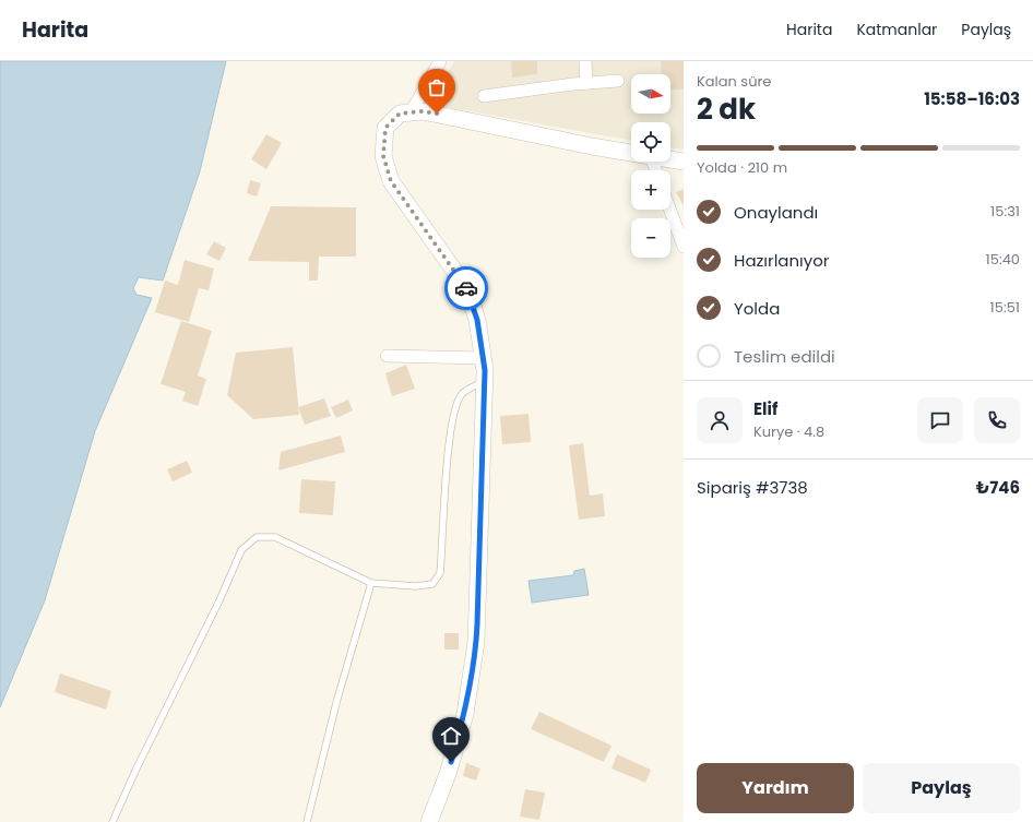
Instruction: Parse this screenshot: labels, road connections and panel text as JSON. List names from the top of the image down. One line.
{"north":"right","page":{"header":"Harita","nav":["Harita","Katmanlar","Paylaş"],"heading":["2 dk","Kalan süre","15:58–16:03"],"panel":["Elif","Kurye · 4.8","Sipariş #3738","₺746"],"map_buttons":["+","−"],"bar":"Yolda · 210 m","list":[["Onaylandı","15:31"],["Hazırlanıyor","15:40"],["Yolda","15:51"],"Teslim edildi"],"buttons":["Yardım","Paylaş"]}}
